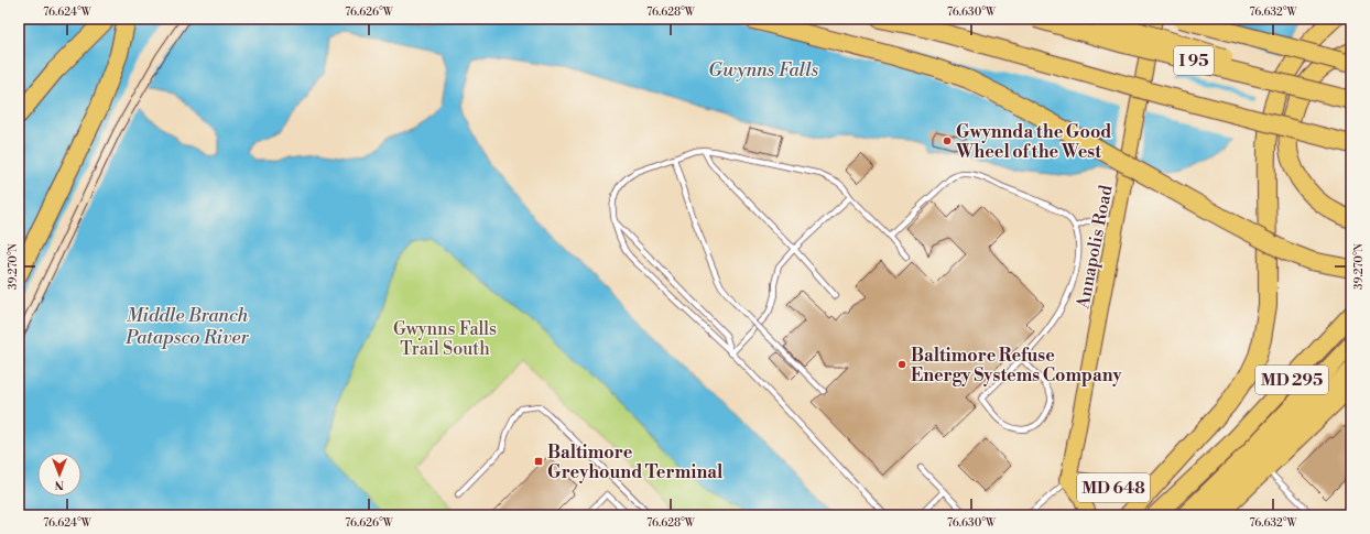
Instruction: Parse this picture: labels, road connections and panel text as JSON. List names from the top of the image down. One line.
{"streets":{"highway":["I 95","MD 295","MD 648"],"main road":["Annapolis Road"]},"crossings":[["Annapolis Road","MD 648"]],"water":["Gwynns Falls","Middle Branch Patapsco River"],"parks":["Gwynns Falls Trail South"],"places":{"other":["Gwynnda the Good Wheel of the West","Baltimore Refuse Energy Systems Company"],"transit":["Baltimore Greyhound Terminal"]},"north":"bottom","coordinates":["76.624°W","76.626°W","76.628°W","76.630°W","76.632°W","39.270°N"]}
